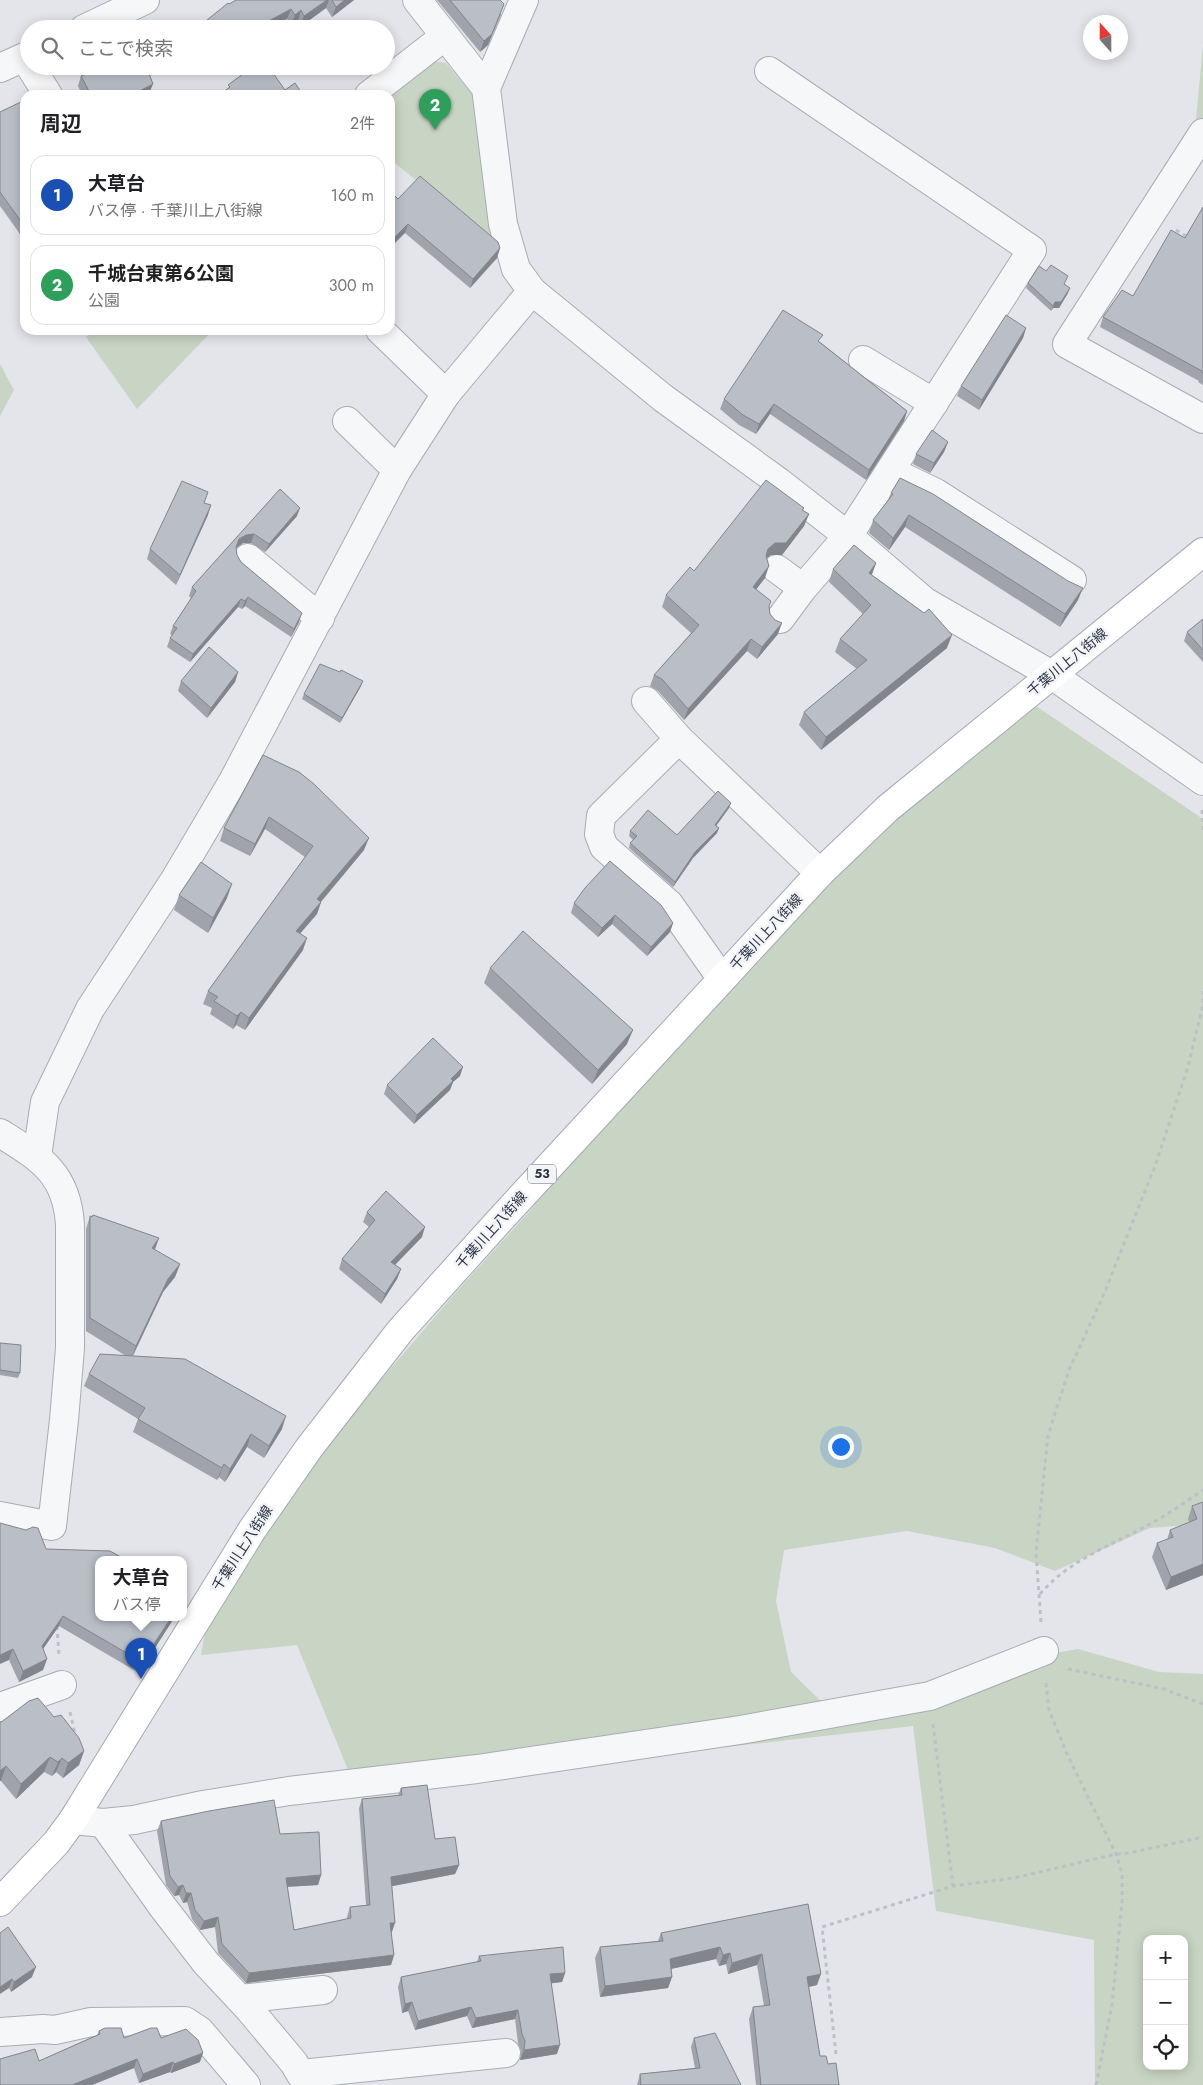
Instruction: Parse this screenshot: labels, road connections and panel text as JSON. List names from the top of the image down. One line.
{"streets":{"main road":["千葉川上八街線","53"]},"north":"top","page":{"search":"ここで検索","pins":["2","1"],"heading":["周辺","2件"],"list":[{"mark":"1","name":"大草台","note":"バス停 · 千葉川上八街線","value":"160 m"},{"mark":"2","name":"千城台東第6公園","note":"公園","value":"300 m"}],"popup":["大草台","バス停"],"map_buttons":["+","−"]}}
